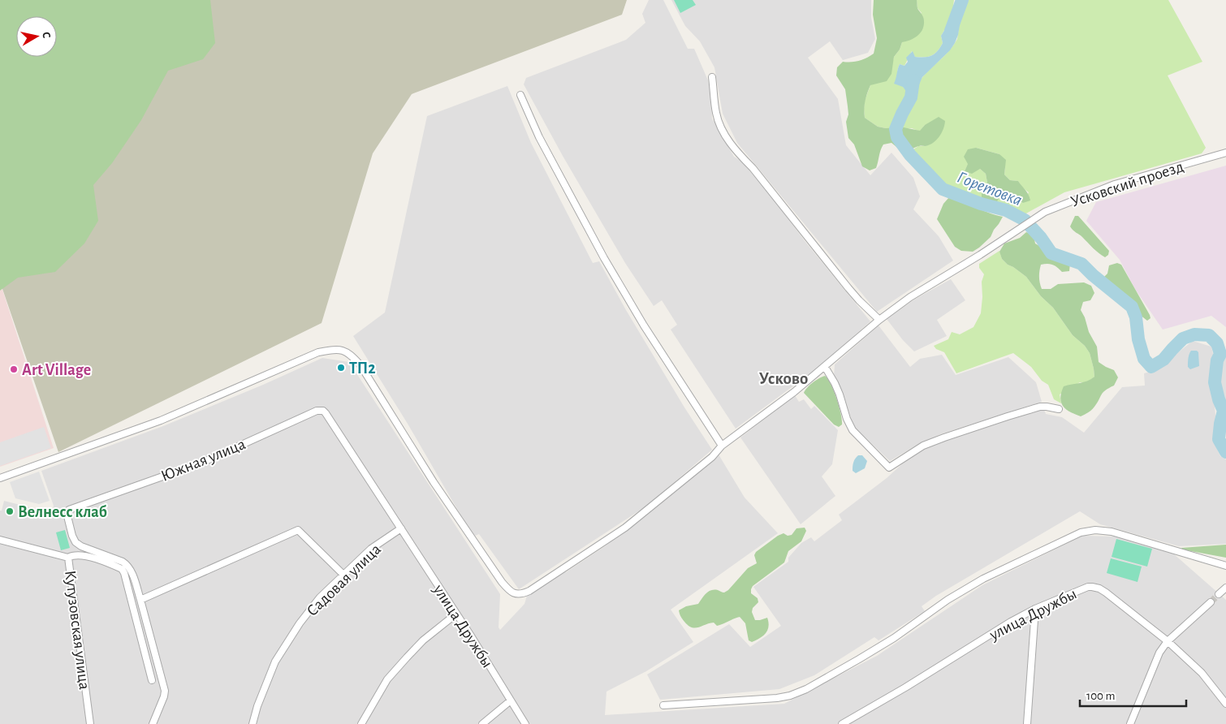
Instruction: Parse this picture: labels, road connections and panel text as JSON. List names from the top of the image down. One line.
{"streets":{"street":["Усковский проезд","Южная улица","Садовая улица","улица Дружбы","Кутузовская улица"]},"crossings":[["Южная улица","Садовая улица"],["Южная улица","улица Дружбы"],["Садовая улица","улица Дружбы"]],"districts":["Усково"],"water":["Горетовка"],"places":["ТП2","Art Village","Велнесс клаб"],"scale_bar":"100 m","north":"right"}
